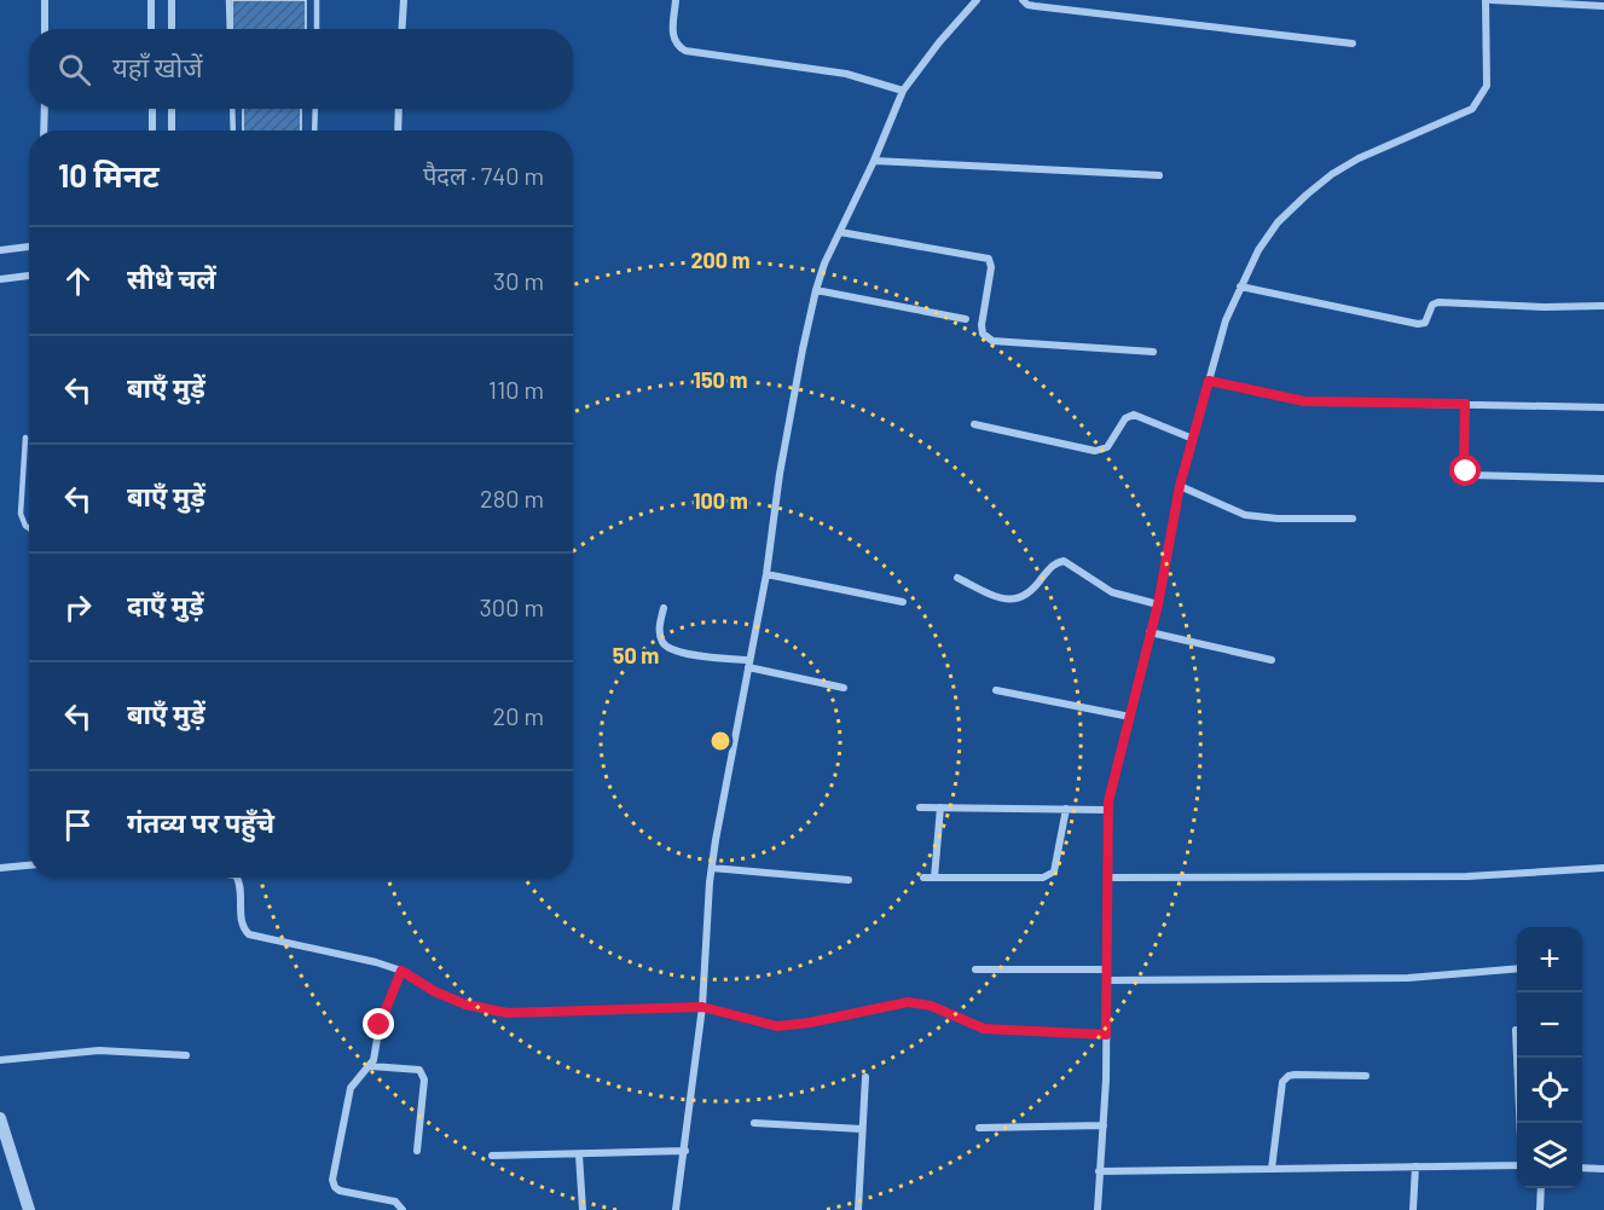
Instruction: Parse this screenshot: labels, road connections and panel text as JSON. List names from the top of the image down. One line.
{"page":{"search":"यहाँ खोजें","heading":["10 मिनट","पैदल · 740 m"],"list":[["सीधे चलें","30 m"],["बाएँ मुड़ें","110 m"],["बाएँ मुड़ें","280 m"],["दाएँ मुड़ें","300 m"],["बाएँ मुड़ें","20 m"],"गंतव्य पर पहुँचे"],"map_buttons":["+","−"]},"rings":["200 m","150 m","100 m","50 m"]}
